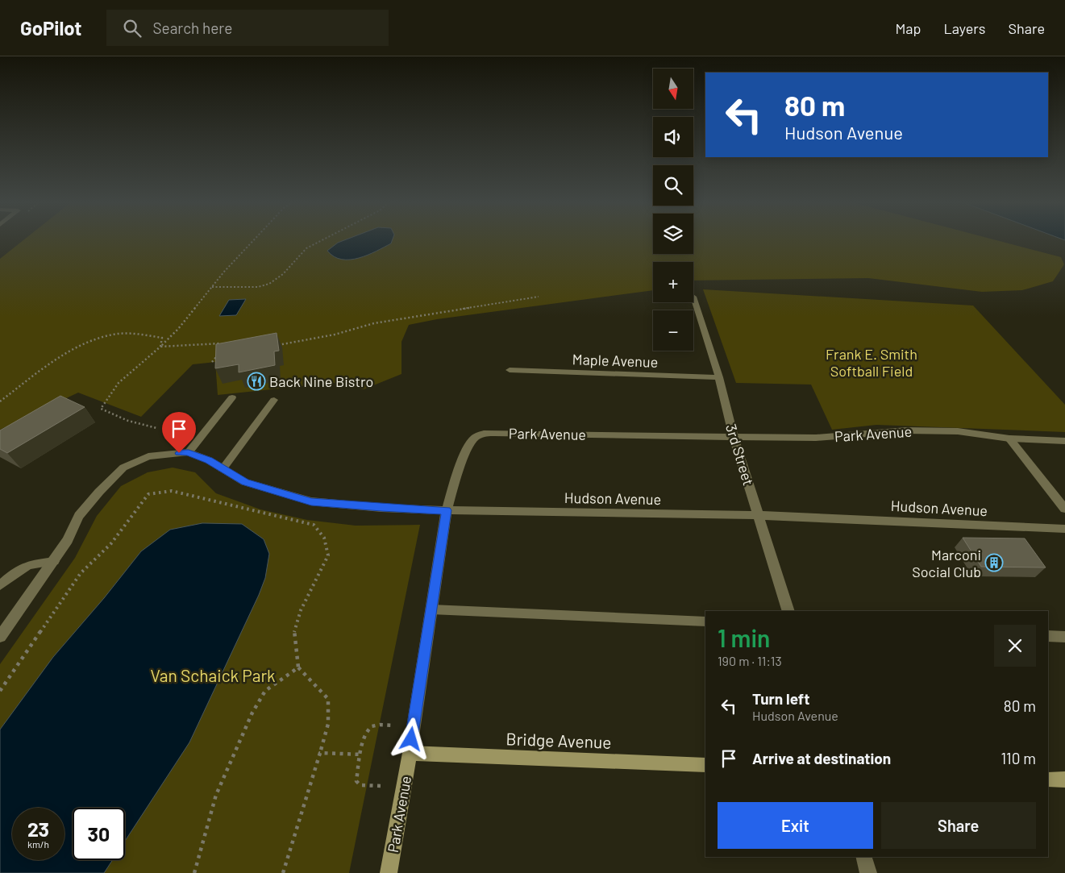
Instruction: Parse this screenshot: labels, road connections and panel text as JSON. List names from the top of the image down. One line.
{"streets":{"street":["Maple Avenue","Park Avenue","3rd Street","Hudson Avenue","Bridge Avenue"]},"crossings":[["Maple Avenue","3rd Street"],["Park Avenue","3rd Street"],["Park Avenue","Hudson Avenue"],["Park Avenue","Bridge Avenue"],["3rd Street","Hudson Avenue"]],"parks":["Frank E. Smith Softball Field","Van Schaick Park"],"places":{"restaurant":["Back Nine Bistro"],"building":["Marconi Social Club"]},"north":"bottom","page":{"header":"GoPilot","search":"Search here","nav":["Map","Layers","Share"],"map_buttons":["+","−"],"turn":["80 m","Hudson Avenue"],"heading":["1 min","190 m · 11:13"],"list":[{"name":"Turn left","note":"Hudson Avenue","value":"80 m"},{"name":"Arrive at destination","value":"110 m"}],"buttons":["Exit","Share"],"speed":"23 km/h","limit":"30"}}
